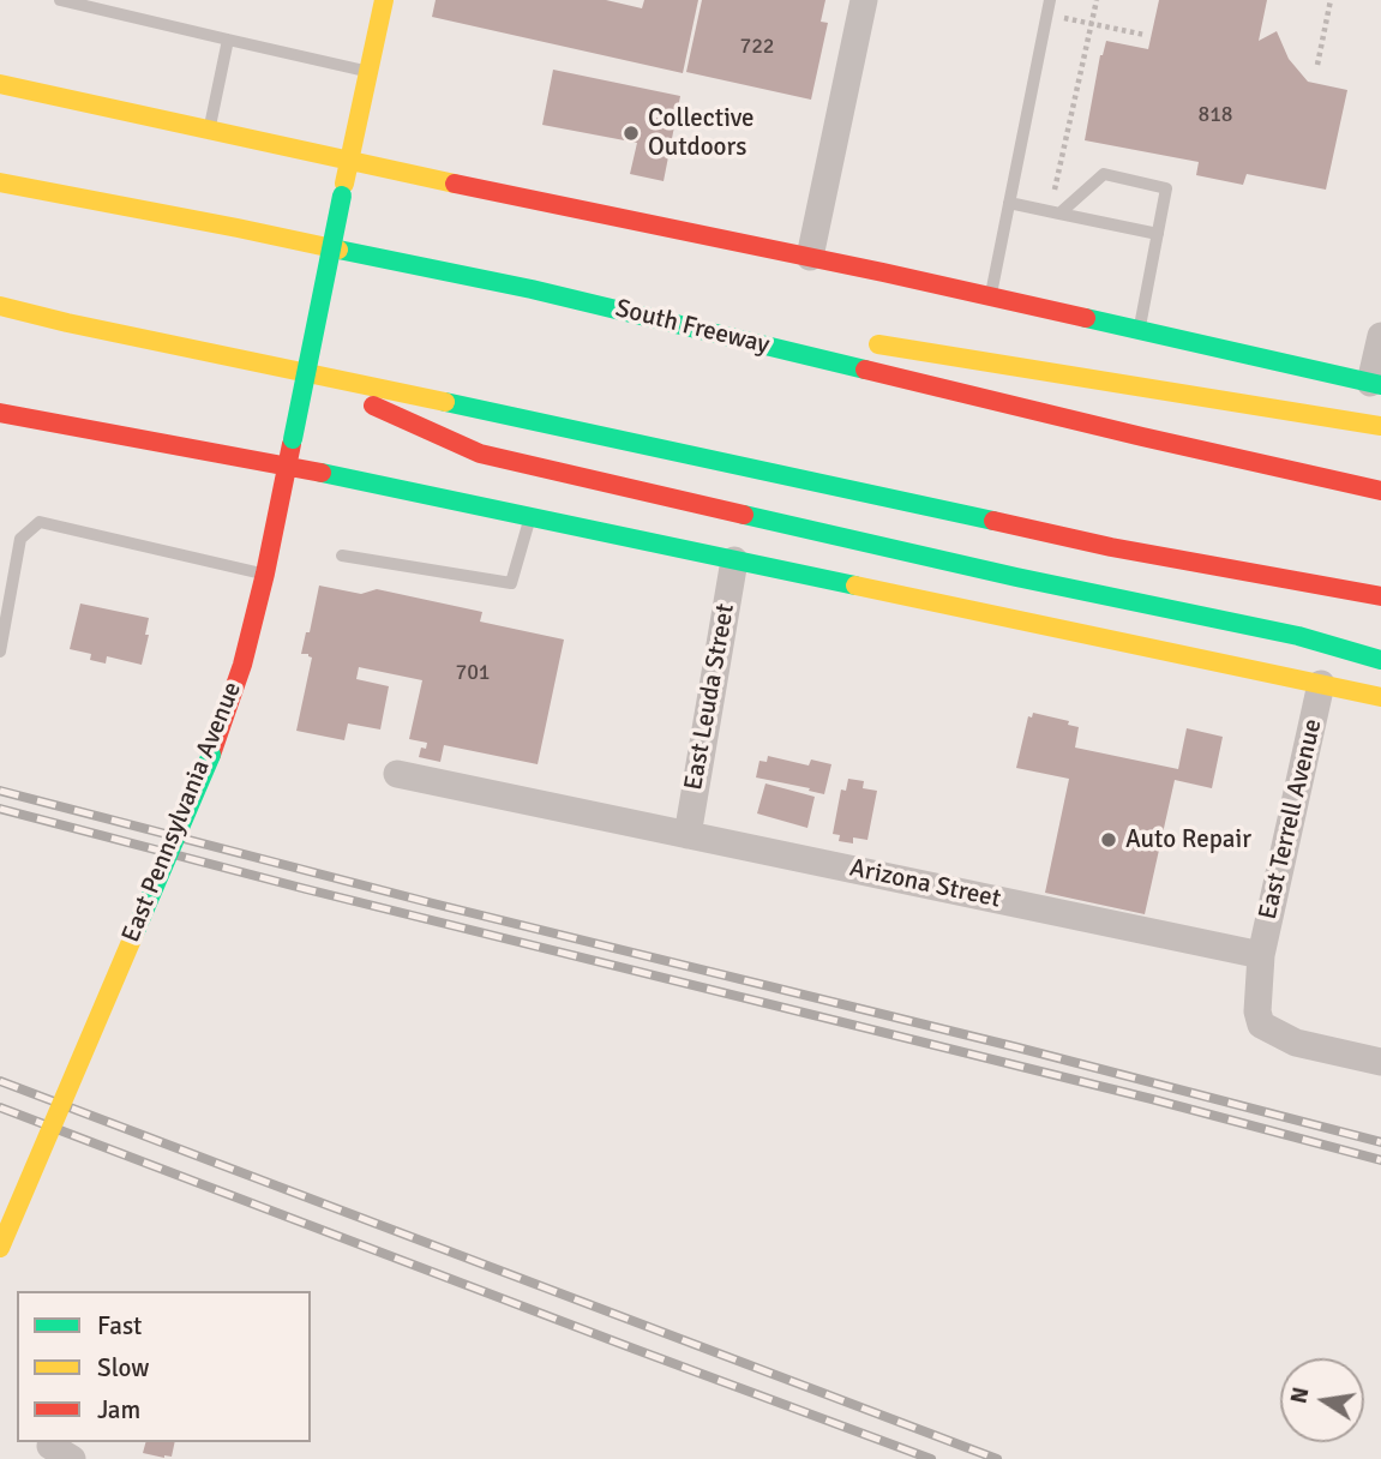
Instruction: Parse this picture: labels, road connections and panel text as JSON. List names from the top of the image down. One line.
{"streets":{"main road":["South Freeway","East Pennsylvania Avenue"],"street":["East Leuda Street","East Terrell Avenue","Arizona Street"]},"crossings":[["East Leuda Street","Arizona Street"],["East Terrell Avenue","Arizona Street"]],"places":["Collective Outdoors","Auto Repair"],"house_numbers":["722","818","701"],"legend":["Fast","Slow","Jam"],"north":"left"}
